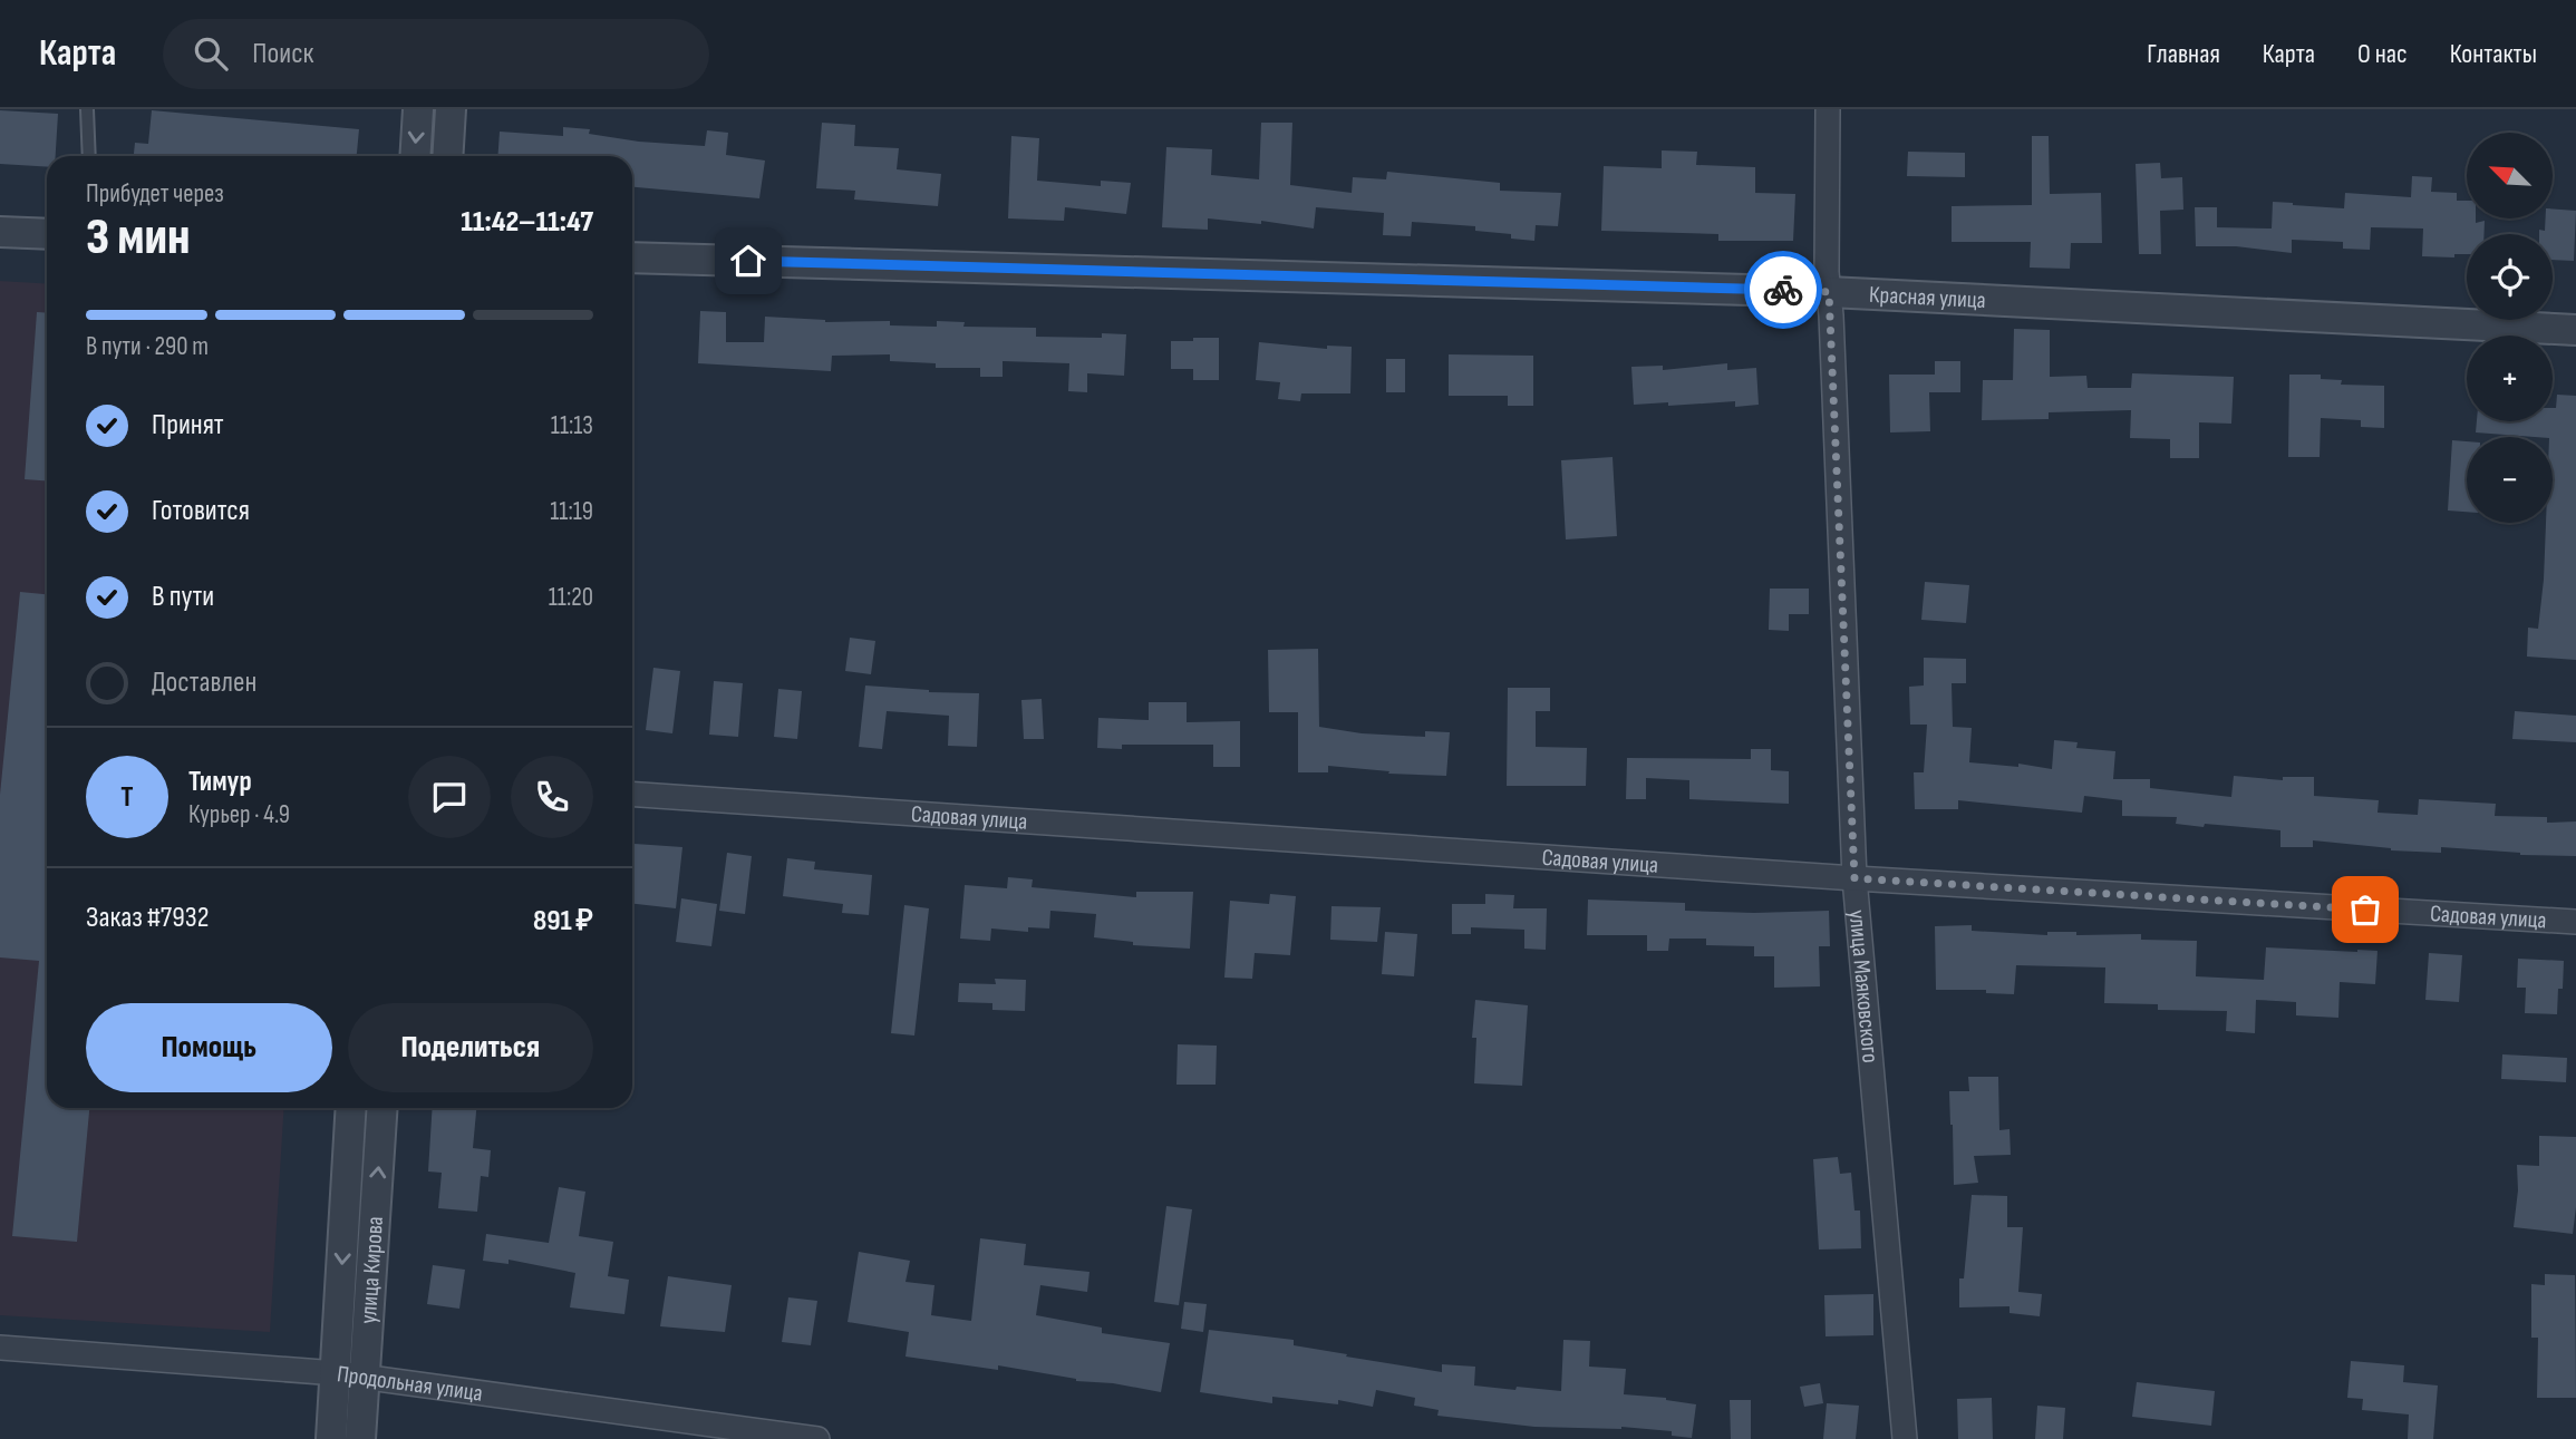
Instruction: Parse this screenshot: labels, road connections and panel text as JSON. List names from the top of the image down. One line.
{"streets":{"street":["Красная улица","Садовая улица","улица Маяковского","улица Кирова","Продольная улица"]},"crossings":[["Красная улица","улица Маяковского"],["Садовая улица","улица Маяковского"],["улица Кирова","Продольная улица"]],"north":"top left","page":{"header":"Карта","search":"Поиск","nav":["Главная","Карта","О нас","Контакты"],"map_buttons":["+","−"],"heading":["3 мин","Прибудет через","11:42–11:47"],"panel":["Тимур","Курьер · 4.9","Заказ #7932","891 ₽"],"bar":"В пути · 290 m","list":[["Принят","11:13"],["Готовится","11:19"],["В пути","11:20"],"Доставлен"],"round":"Т","buttons":["Помощь","Поделиться"]}}
